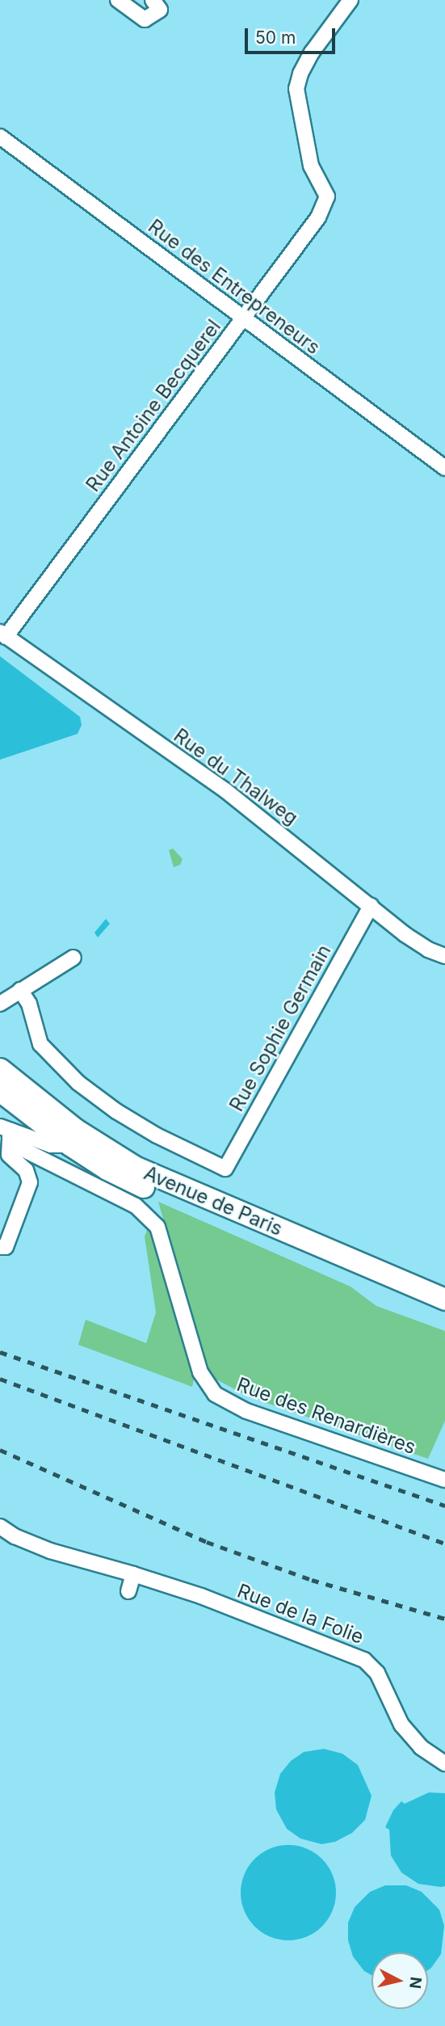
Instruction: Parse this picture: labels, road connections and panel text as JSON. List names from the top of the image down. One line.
{"streets":{"main road":["Avenue de Paris"],"street":["Rue des Entrepreneurs","Rue Antoine Becquerel","Rue du Thalweg","Rue Sophie Germain","Rue des Renardières","Rue de la Folie"]},"crossings":[["Rue des Entrepreneurs","Rue Antoine Becquerel"],["Rue Antoine Becquerel","Rue du Thalweg"],["Rue du Thalweg","Rue Sophie Germain"]],"scale_bar":"50 m","north":"right"}
